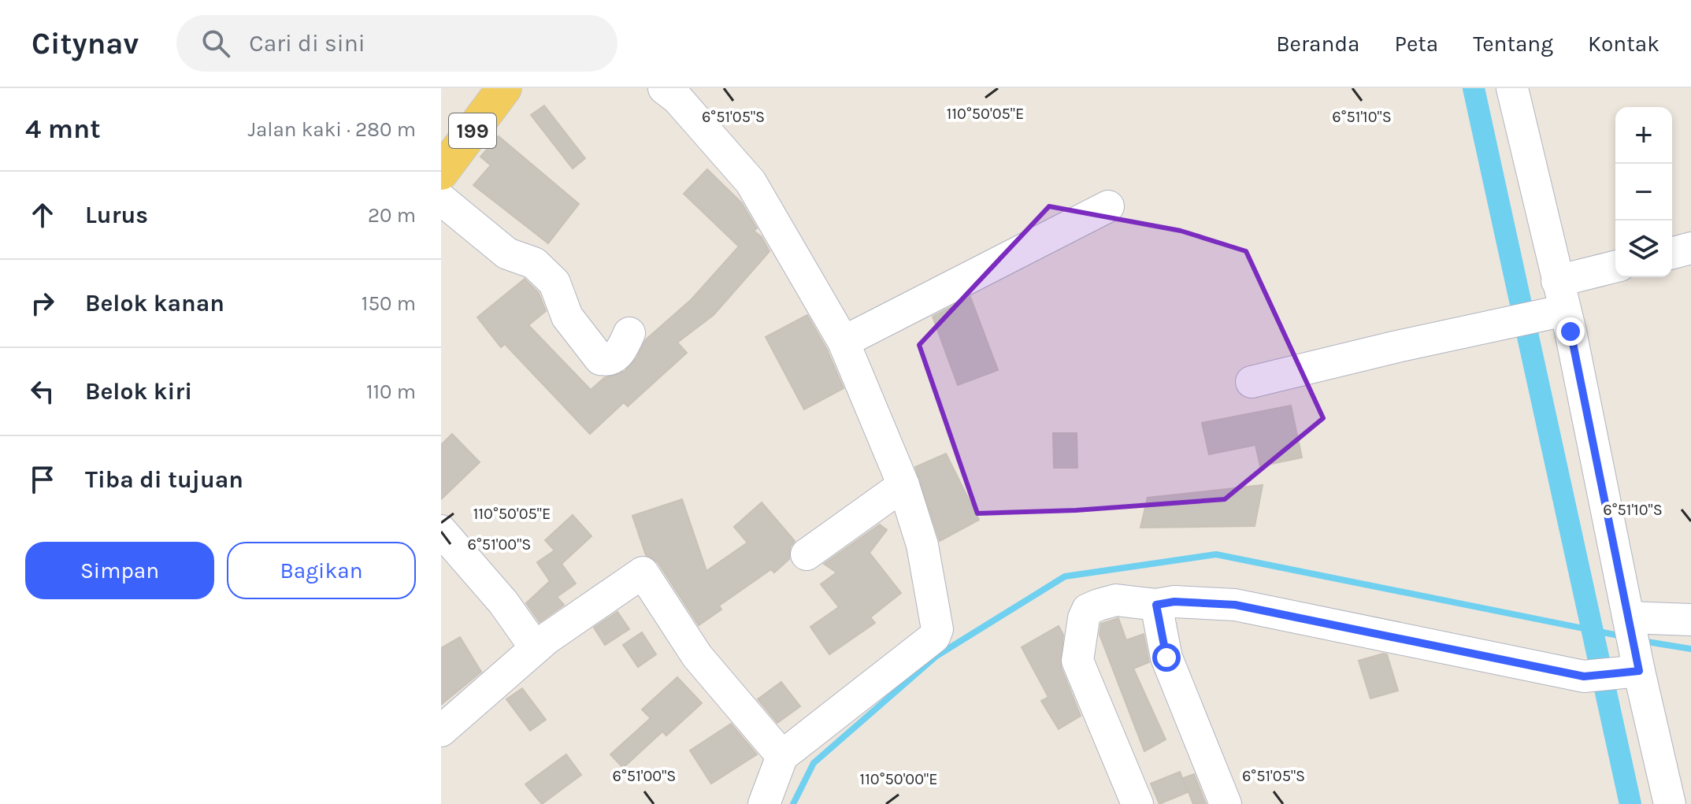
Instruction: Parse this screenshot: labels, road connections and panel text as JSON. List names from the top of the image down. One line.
{"streets":{"main road":["199"]},"page":{"header":"Citynav","search":"Cari di sini","nav":["Beranda","Peta","Tentang","Kontak"],"heading":["4 mnt","Jalan kaki · 280 m"],"map_buttons":["+","−"],"list":[["Lurus","20 m"],["Belok kanan","150 m"],["Belok kiri","110 m"],"Tiba di tujuan"],"buttons":["Simpan","Bagikan"]},"coordinates":["110°50'05\"E","6°51'05\"S","6°51'10\"S","6°51'00\"S","110°50'00\"E"]}
